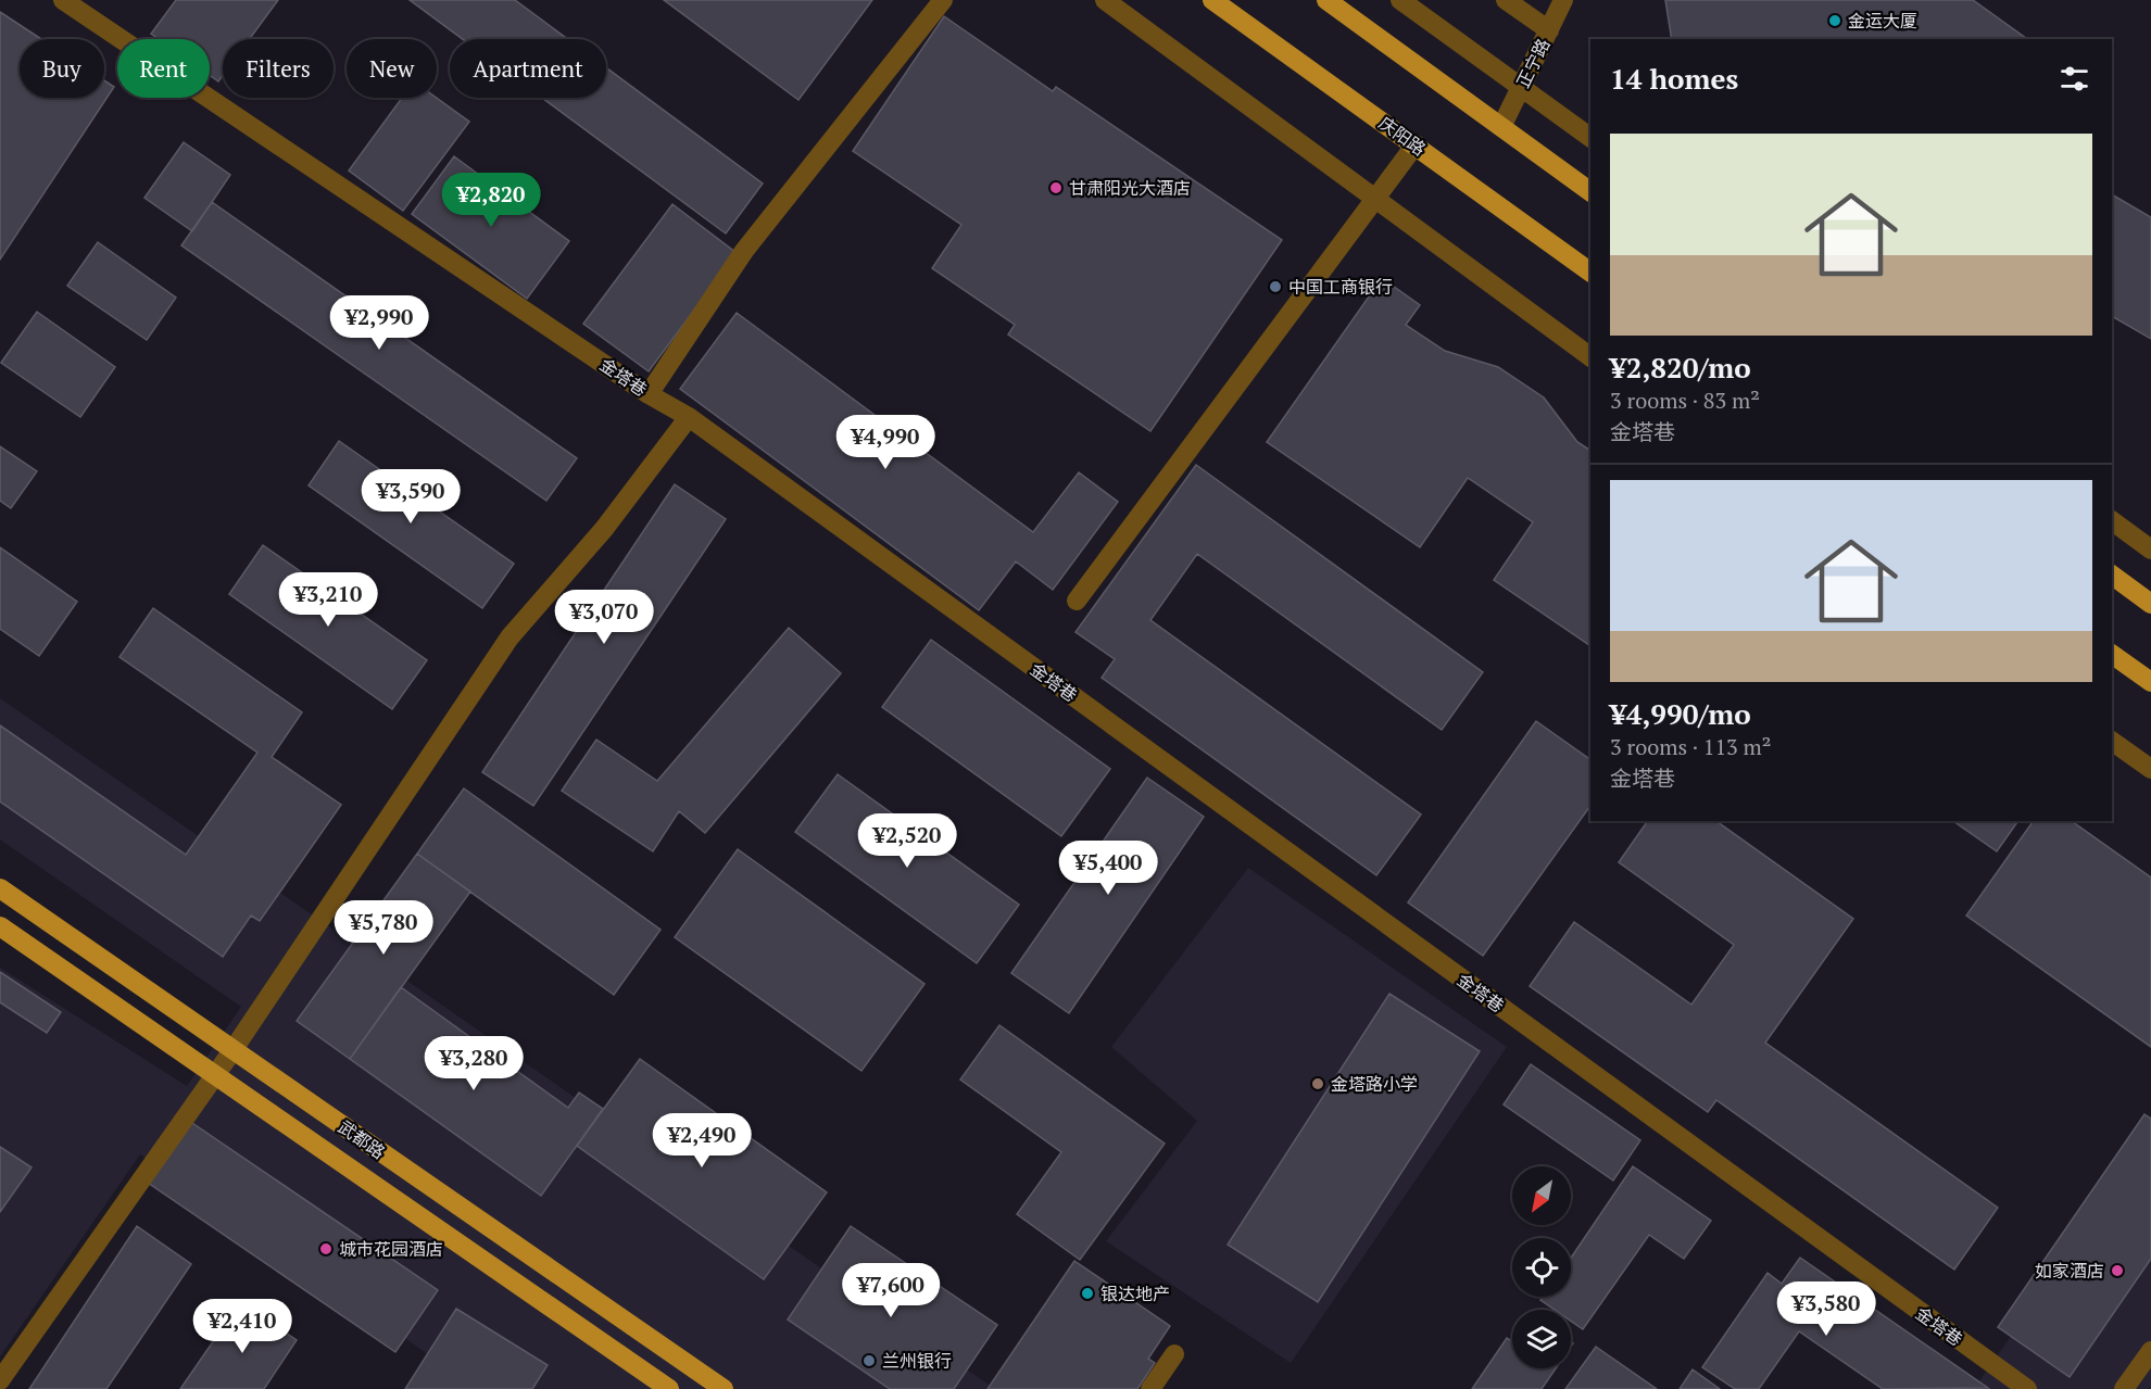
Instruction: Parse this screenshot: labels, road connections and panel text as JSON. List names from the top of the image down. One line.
{"streets":{"main road":["庆阳路","武都路"],"street":["正宁路","金塔巷"]},"places":["金运大厦","甘肃阳光大酒店","中国工商银行","金塔路小学","城市花园酒店","如家酒店","银达地产","兰州银行"],"north":"bottom left","page":{"chip":["Buy","Rent","Filters","New","Apartment"],"heading":"14 homes","list":[{"name":"¥2,820/mo","note":"3 rooms · 83 m² · 金塔巷"},{"name":"¥4,990/mo","note":"3 rooms · 113 m² · 金塔巷"}],"price":["¥2,820","¥2,990","¥4,990","¥3,590","¥3,210","¥3,070","¥2,520","¥5,400","¥5,780","¥3,280","¥2,490","¥7,600","¥3,580","¥2,410"]}}
